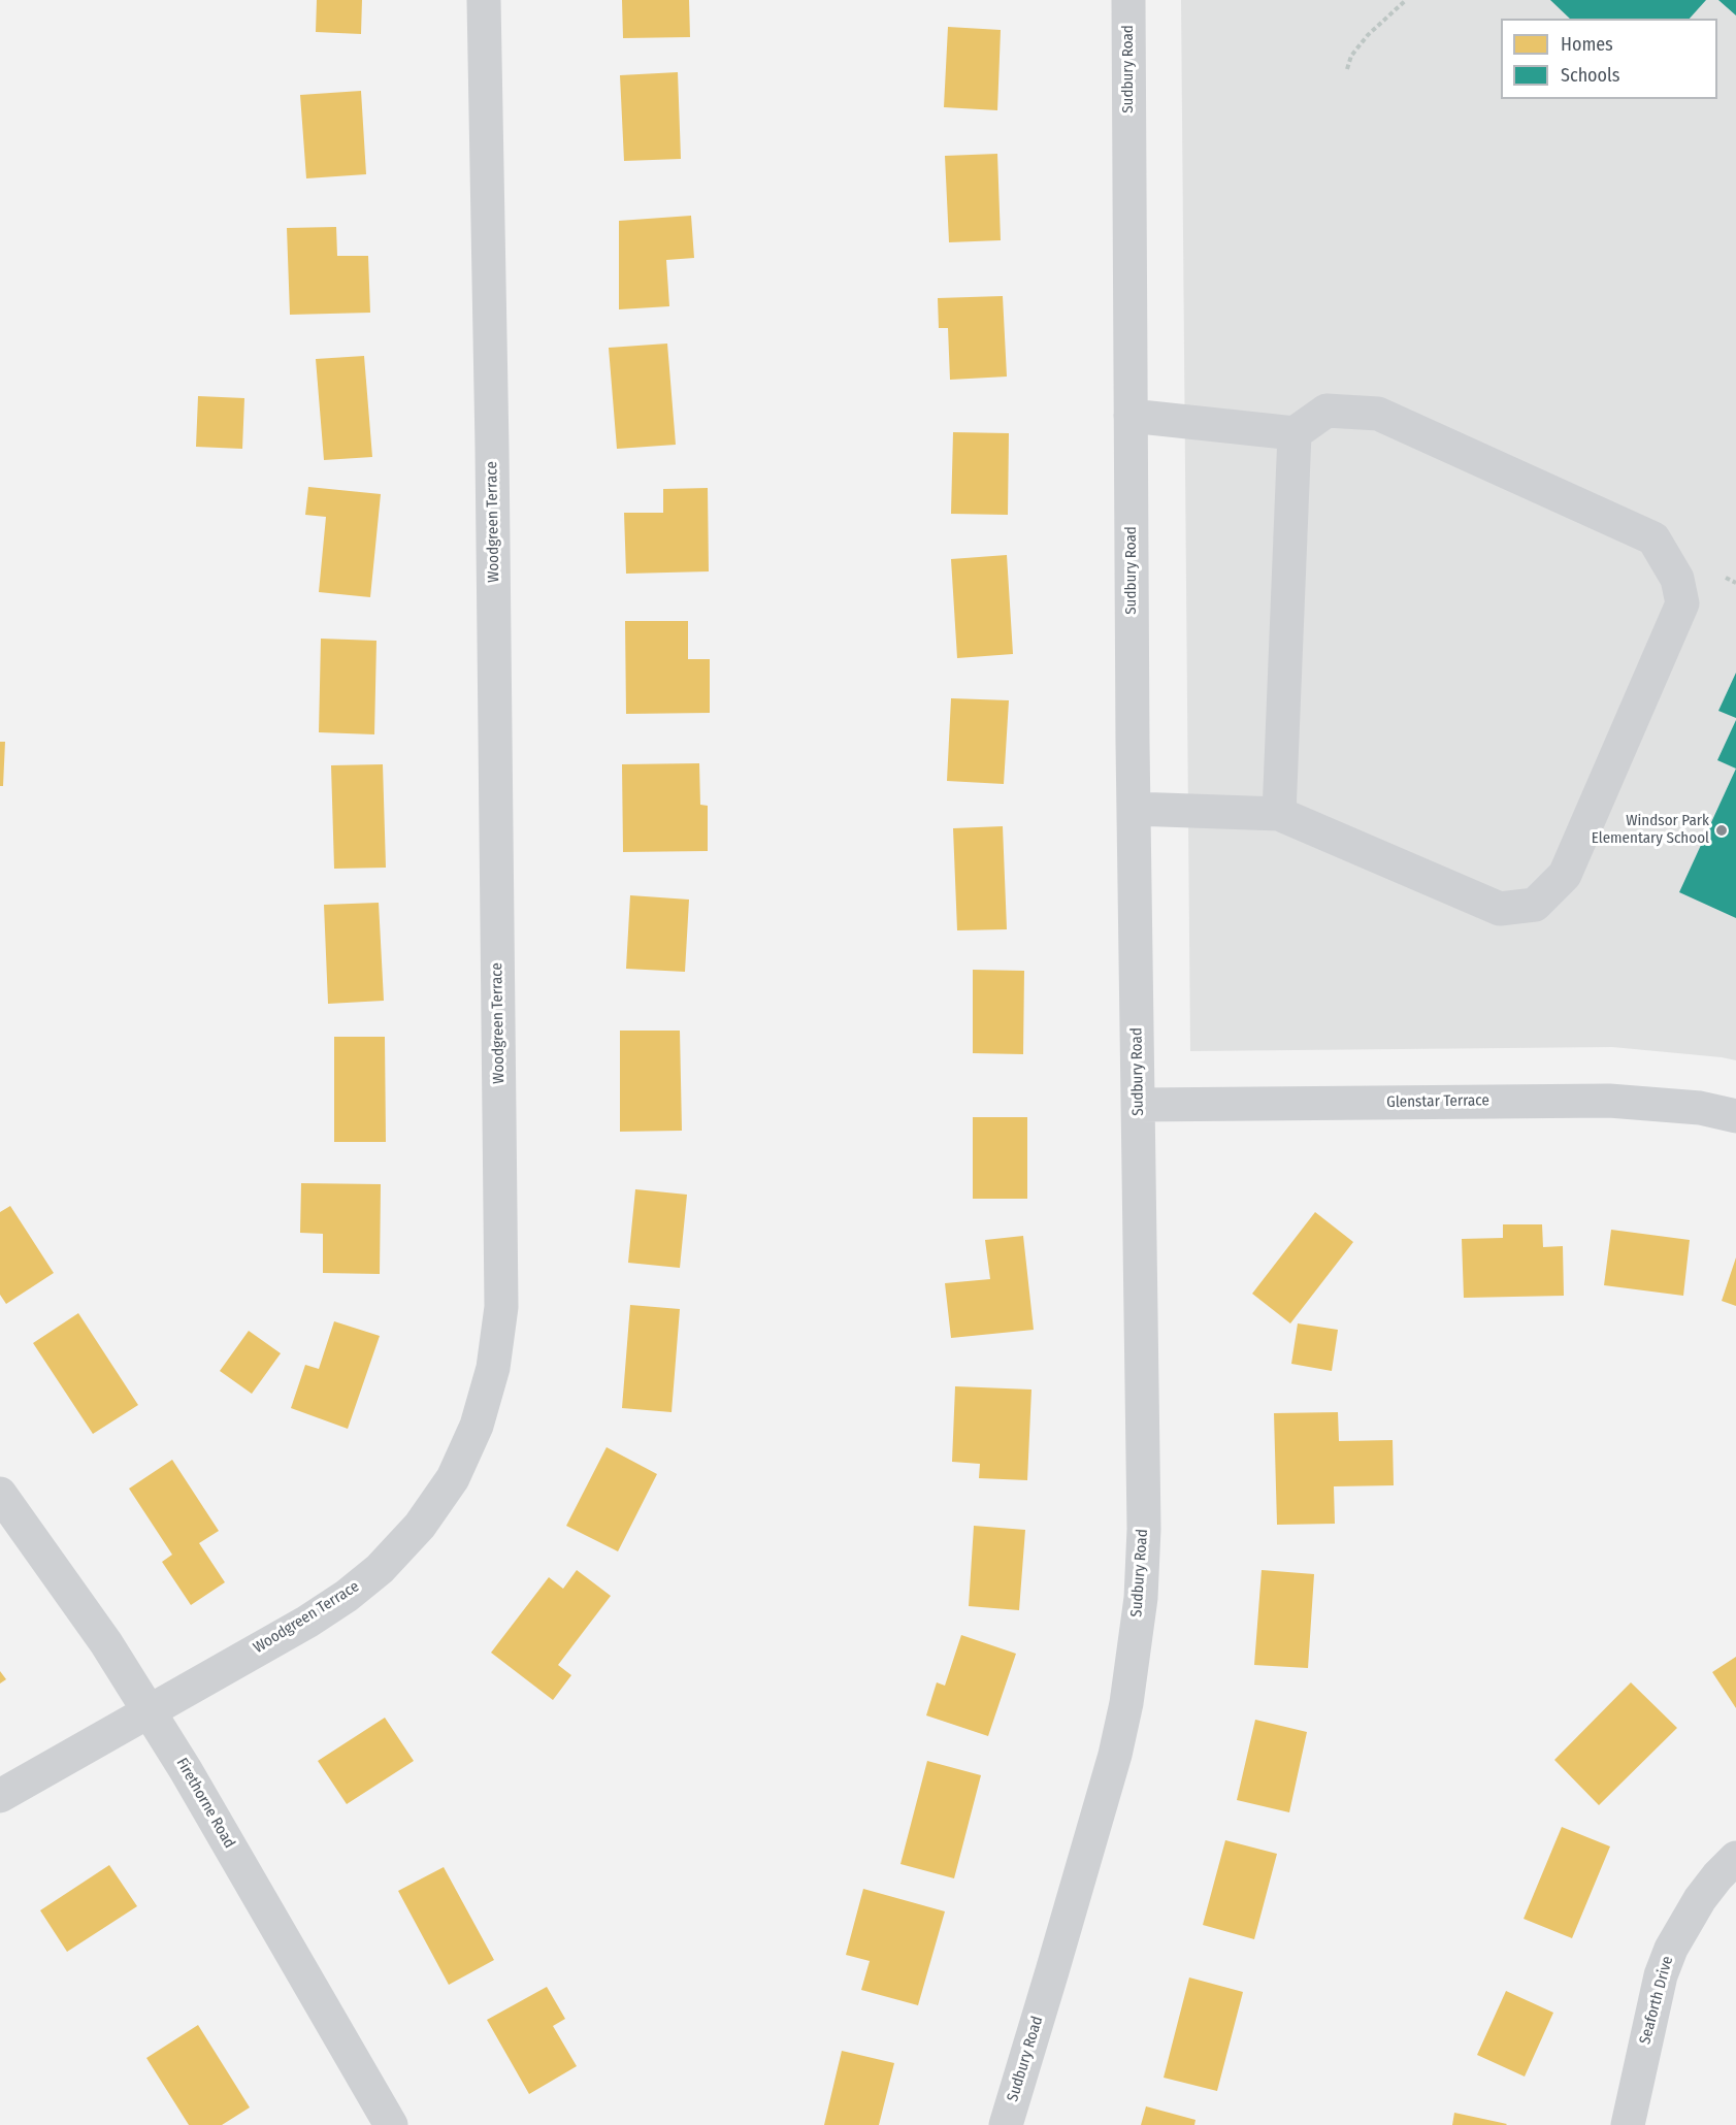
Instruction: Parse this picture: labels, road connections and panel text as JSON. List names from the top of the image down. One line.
{"streets":{"street":["Sudbury Road","Woodgreen Terrace","Glenstar Terrace","Firethorne Road","Seaforth Drive"]},"crossings":[["Sudbury Road","Glenstar Terrace"],["Woodgreen Terrace","Firethorne Road"]],"places":["Windsor Park Elementary School"],"legend":["Homes","Schools"]}
